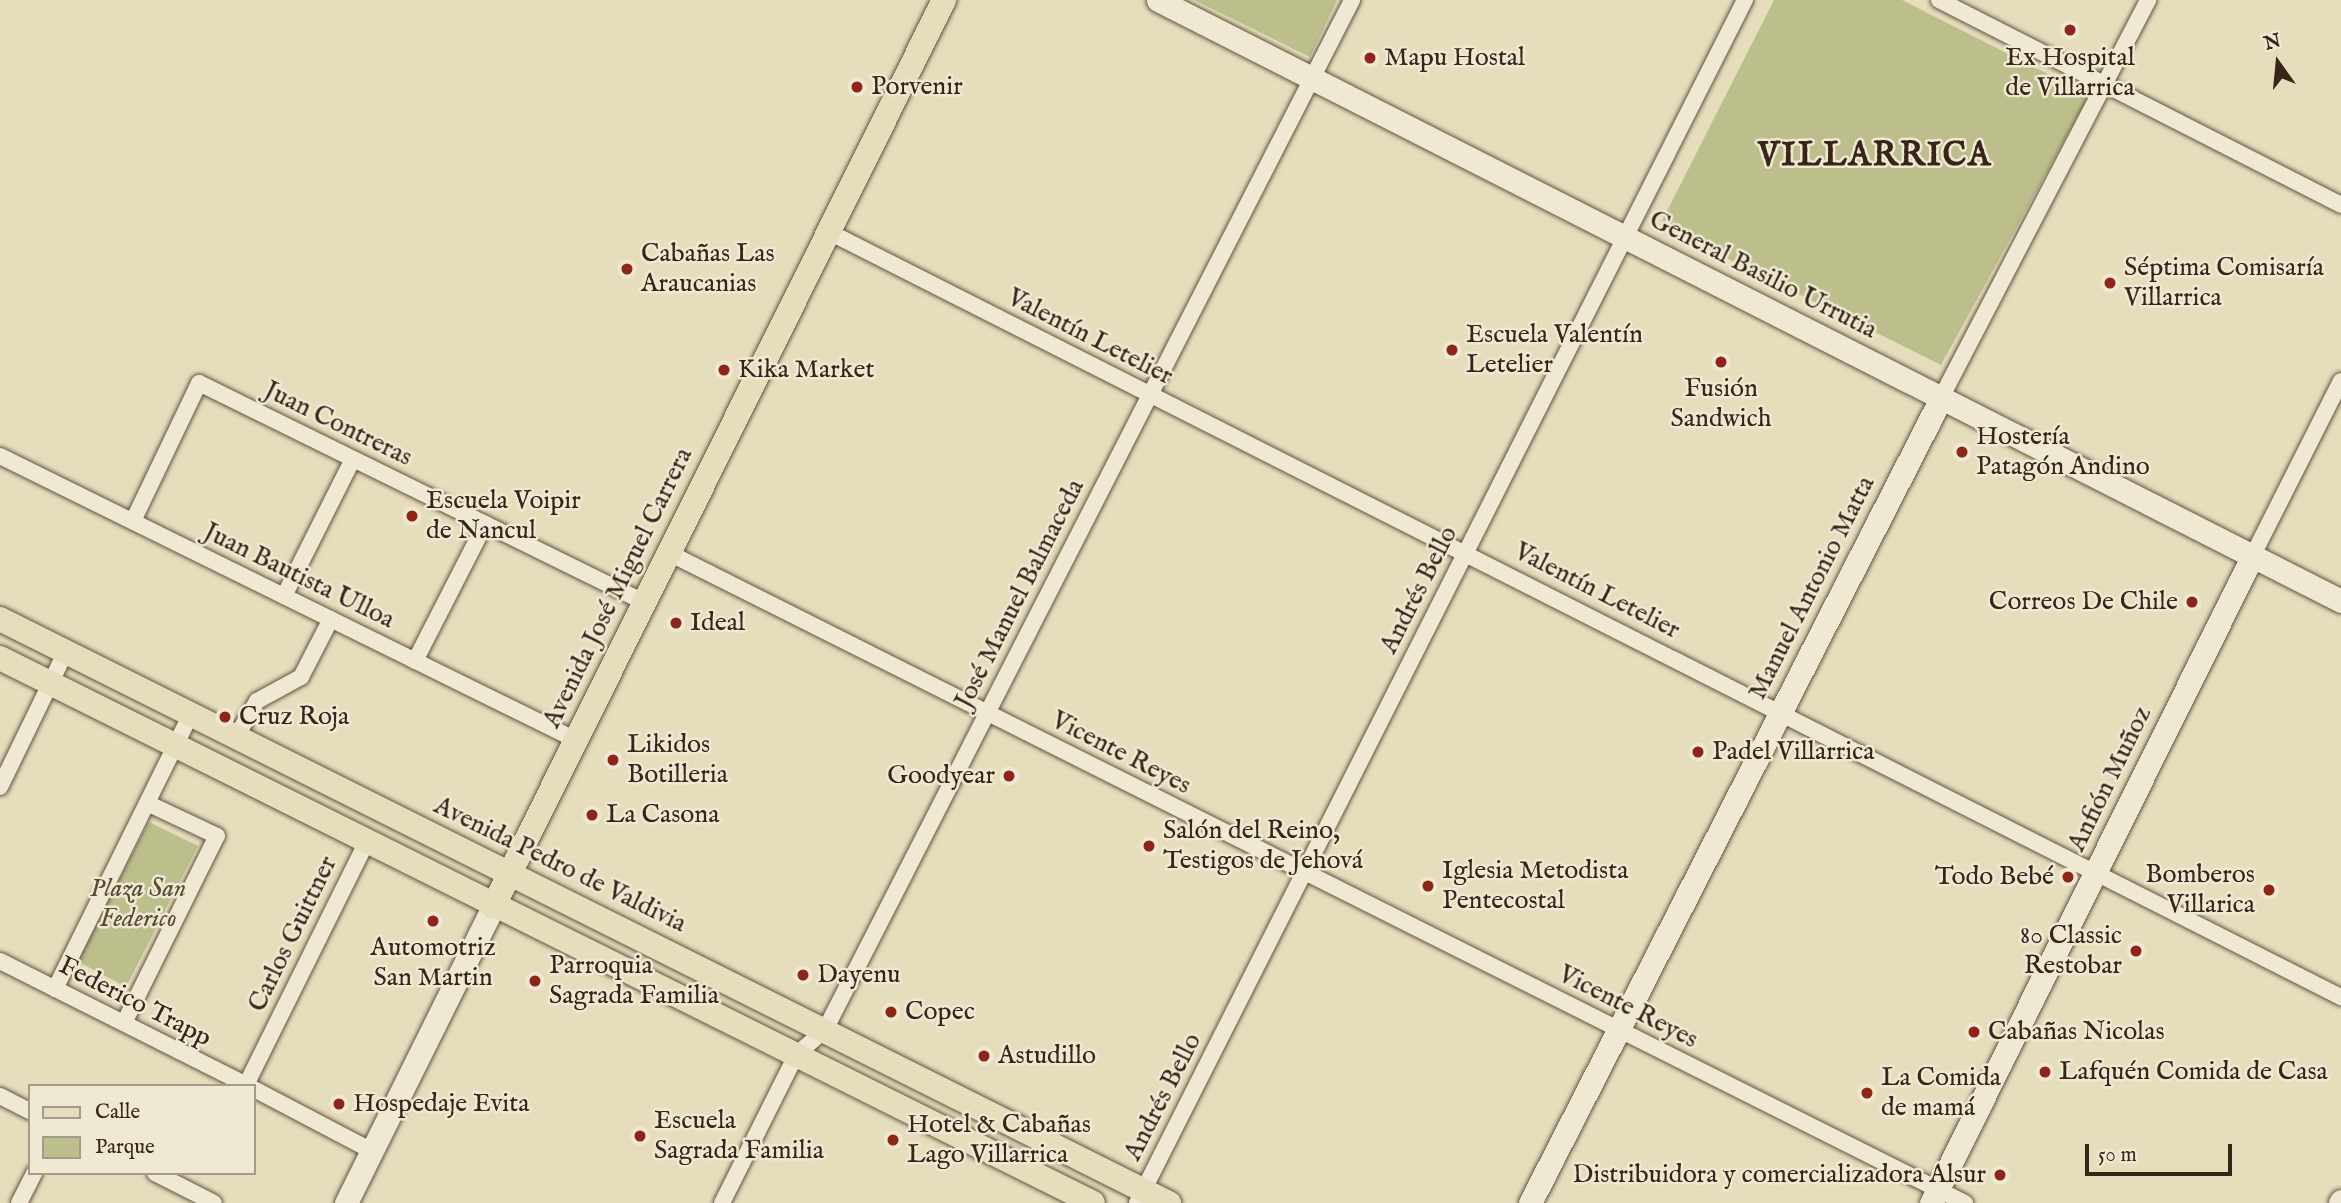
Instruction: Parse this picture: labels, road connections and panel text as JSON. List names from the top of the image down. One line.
{"streets":{"main road":["General Basilio Urrutia","Avenida José Miguel Carrera","Manuel Antonio Matta","Anfión Muñoz","Avenida Pedro de Valdivia"],"street":["Valentín Letelier","Juan Contreras","Juan Bautista Ulloa","Andrés Bello","José Manuel Balmaceda","Vicente Reyes","Carlos Guittner","Federico Trapp"]},"crossings":[["General Basilio Urrutia","Manuel Antonio Matta"],["General Basilio Urrutia","Andrés Bello"],["General Basilio Urrutia","José Manuel Balmaceda"],["General Basilio Urrutia","Anfión Muñoz"],["Valentín Letelier","Avenida José Miguel Carrera"],["Valentín Letelier","Manuel Antonio Matta"],["Valentín Letelier","Andrés Bello"],["Valentín Letelier","José Manuel Balmaceda"],["Valentín Letelier","Anfión Muñoz"],["Juan Contreras","Juan Bautista Ulloa"],["Juan Contreras","Avenida José Miguel Carrera"],["Juan Bautista Ulloa","Avenida José Miguel Carrera"],["Avenida José Miguel Carrera","Vicente Reyes"],["Avenida José Miguel Carrera","Avenida Pedro de Valdivia"],["Avenida José Miguel Carrera","Federico Trapp"],["Manuel Antonio Matta","Vicente Reyes"],["Andrés Bello","Vicente Reyes"],["Andrés Bello","Avenida Pedro de Valdivia"],["José Manuel Balmaceda","Vicente Reyes"],["José Manuel Balmaceda","Avenida Pedro de Valdivia"],["Vicente Reyes","Anfión Muñoz"]],"districts":["VILLARRICA"],"parks":["Plaza San Federico"],"places":["Ex Hospital de Villarrica","Mapu Hostal","Porvenir","Cabañas Las Araucanias","Séptima Comisaría Villarrica","Escuela Valentín Letelier","Fusión Sandwich","Kika Market","Hostería Patagón Andino","Escuela Voipir de Nancul","Correos De Chile","Ideal","Cruz Roja","Padel Villarrica","Likidos Botilleria","Goodyear","La Casona","Salón del Reino, Testigos de Jehová","Todo Bebé","Iglesia Metodista Pentecostal","Bomberos Villarica","Automotriz San Martin","80 Classic Restobar","Dayenu","Parroquia Sagrada Familia","Copec","Cabañas Nicolas","Astudillo","Lafquén Comida de Casa","La Comida de mamá","Hospedaje Evita","Escuela Sagrada Familia","Hotel & Cabañas Lago Villarrica","Distribuidora y comercializadora Alsur"],"legend":["Calle","Parque"],"scale_bar":"50 m","north":"top"}
